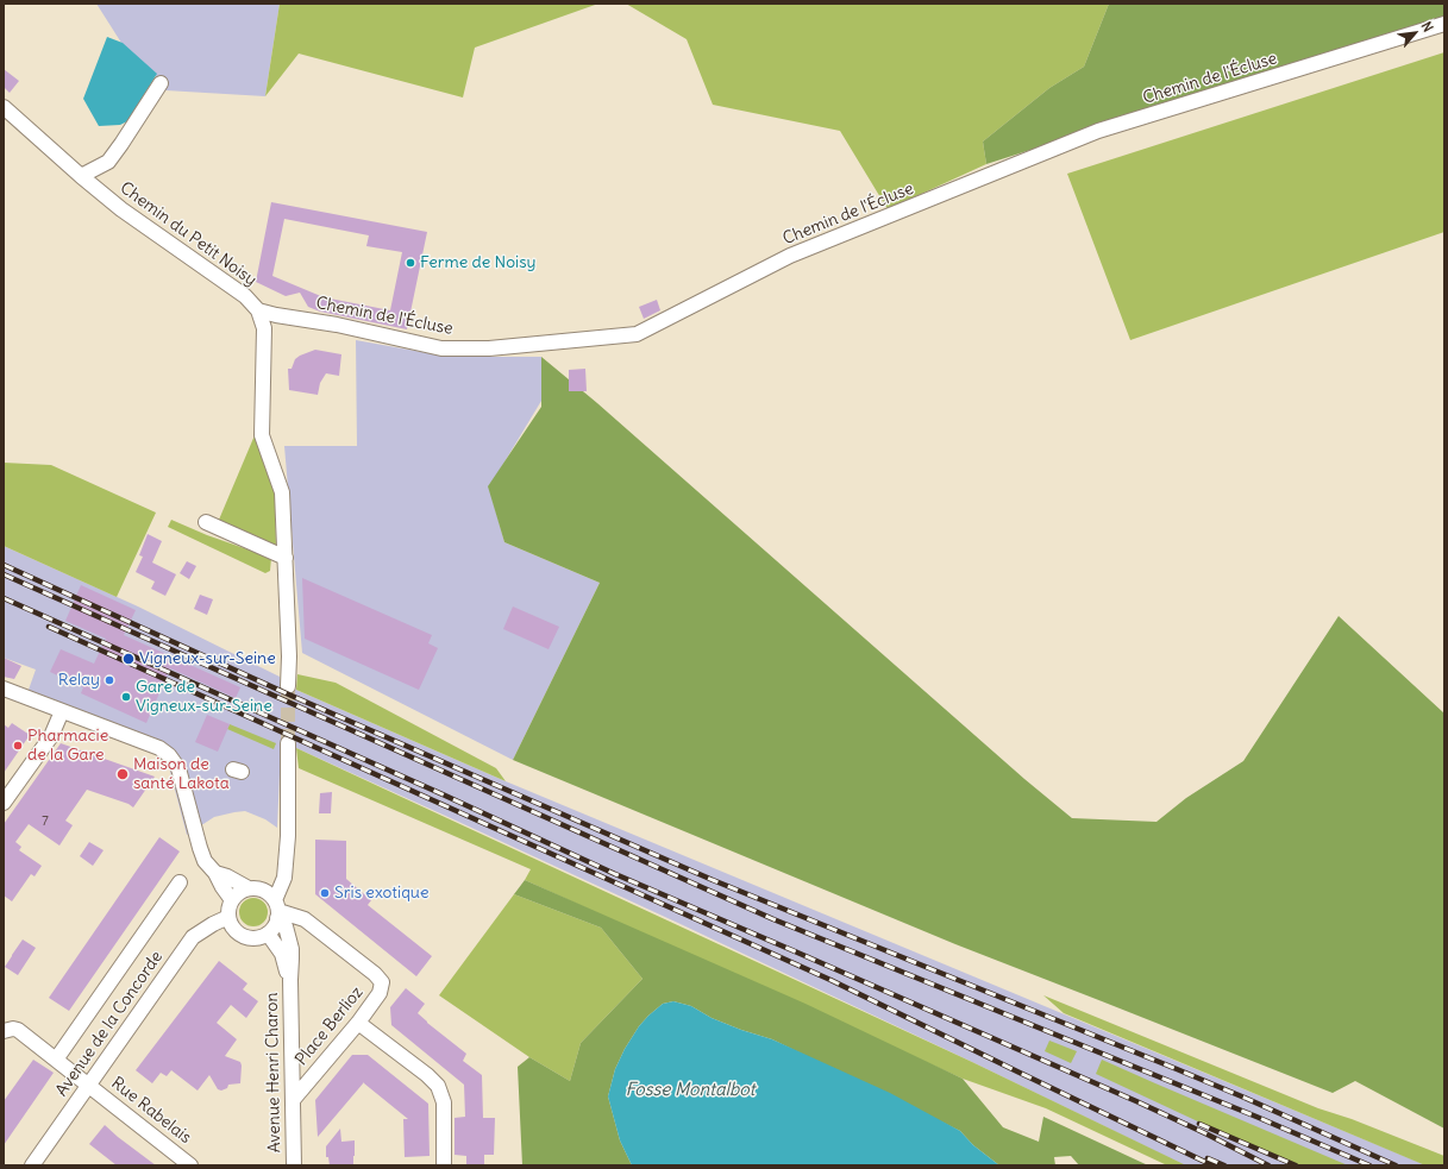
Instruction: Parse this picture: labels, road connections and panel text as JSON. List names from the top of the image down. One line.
{"streets":{"street":["Chemin de l'Écluse","Chemin du Petit Noisy","Avenue de la Concorde","Place Berlioz","Avenue Henri Charon","Rue Rabelais"]},"crossings":[["Chemin de l'Écluse","Chemin du Petit Noisy"],["Avenue de la Concorde","Place Berlioz"],["Avenue de la Concorde","Avenue Henri Charon"],["Avenue de la Concorde","Rue Rabelais"],["Place Berlioz","Avenue Henri Charon"]],"water":["Fosse Montalbot"],"places":["Ferme de Noisy","Vigneux-sur-Seine","Relay","Gare de Vigneux-sur-Seine","Pharmacie de la Gare","Maison de santé Lakota","Sris exotique"],"house_numbers":["7"],"north":"top right"}
